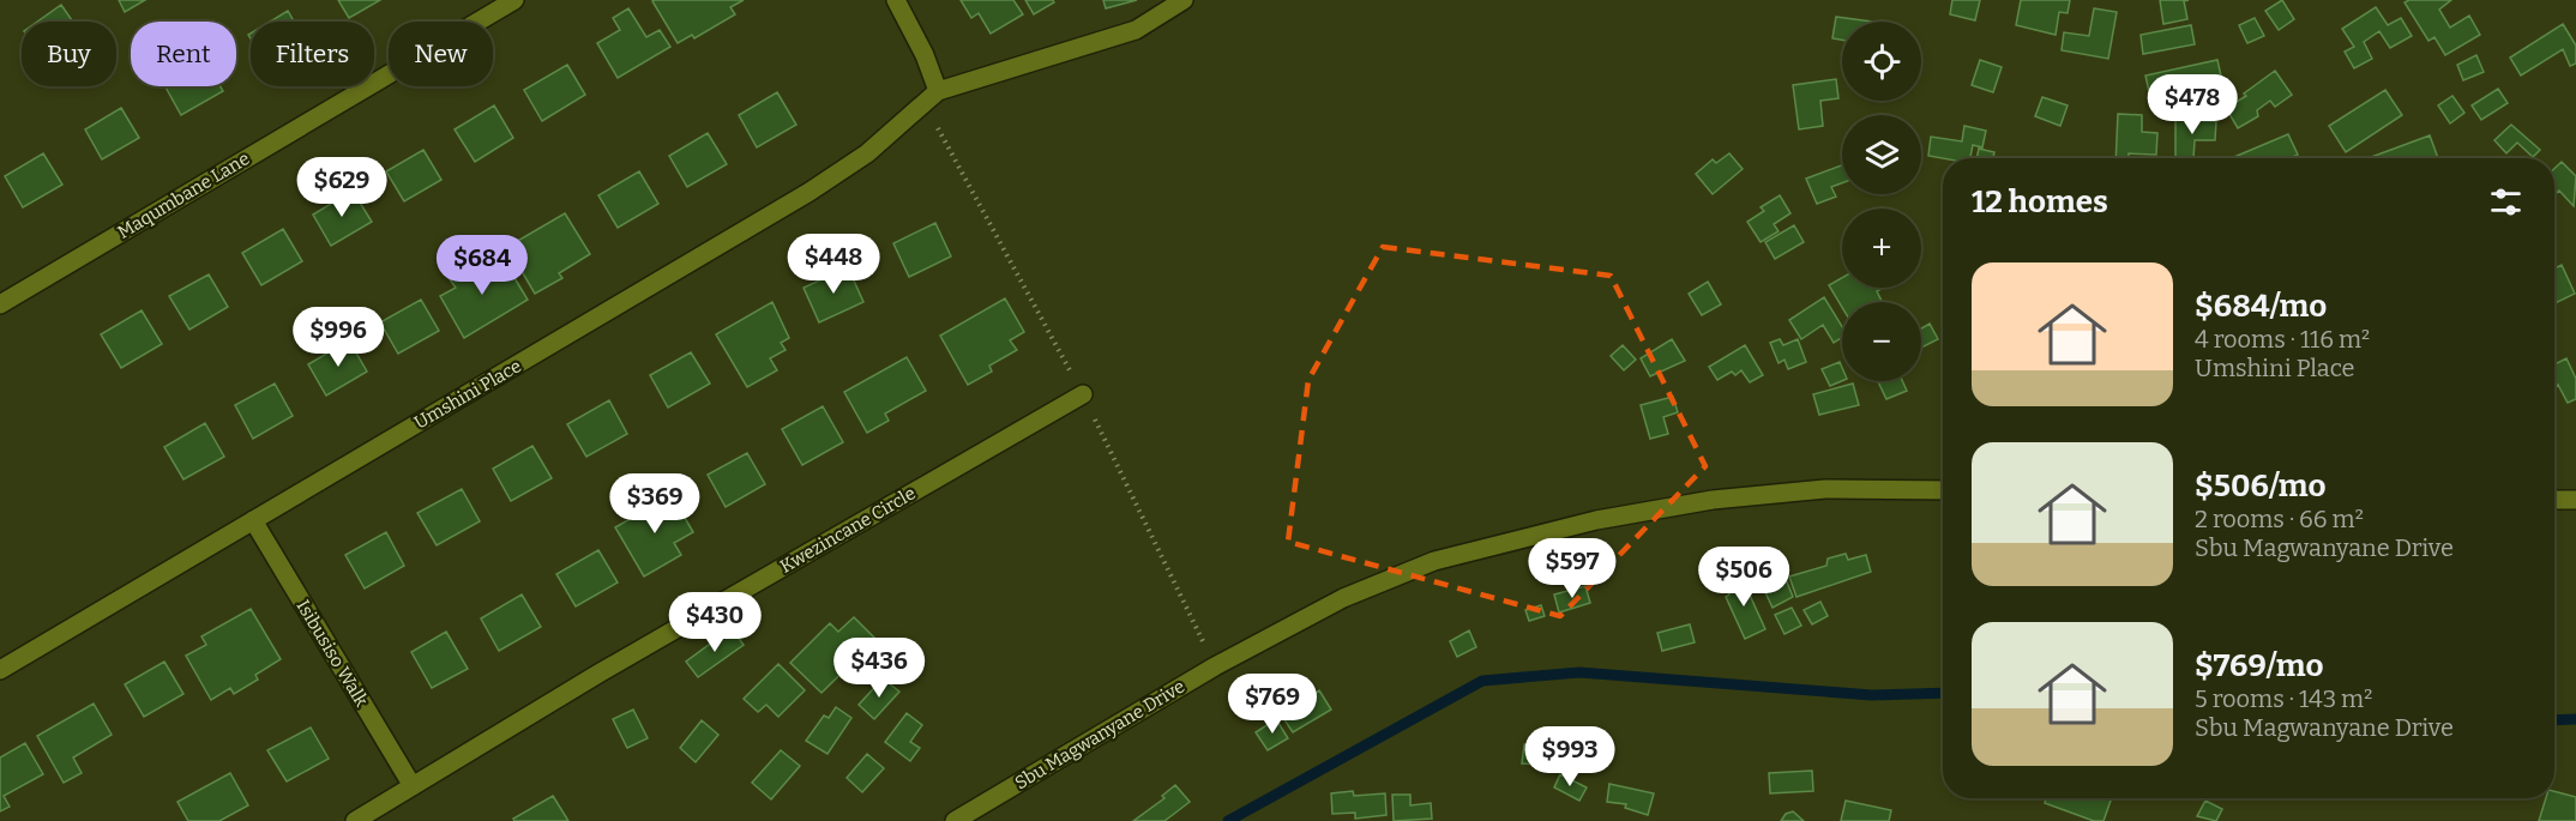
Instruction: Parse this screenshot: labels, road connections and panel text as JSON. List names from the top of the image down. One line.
{"streets":{"street":["Maqumbane Lane","Umshini Place","Kwezincane Circle","Isibusiso Walk","Sbu Magwanyane Drive"]},"crossings":[["Umshini Place","Isibusiso Walk"],["Kwezincane Circle","Isibusiso Walk"]],"page":{"map_buttons":["+","−"],"chip":["Buy","Rent","Filters","New"],"price":["$478","$629","$448","$684","$996","$369","$597","$506","$430","$436","$769","$993"],"heading":"12 homes","list":[{"name":"$684/mo","note":"4 rooms · 116 m² · Umshini Place"},{"name":"$506/mo","note":"2 rooms · 66 m² · Sbu Magwanyane Drive"},{"name":"$769/mo","note":"5 rooms · 143 m² · Sbu Magwanyane Drive"}]}}
